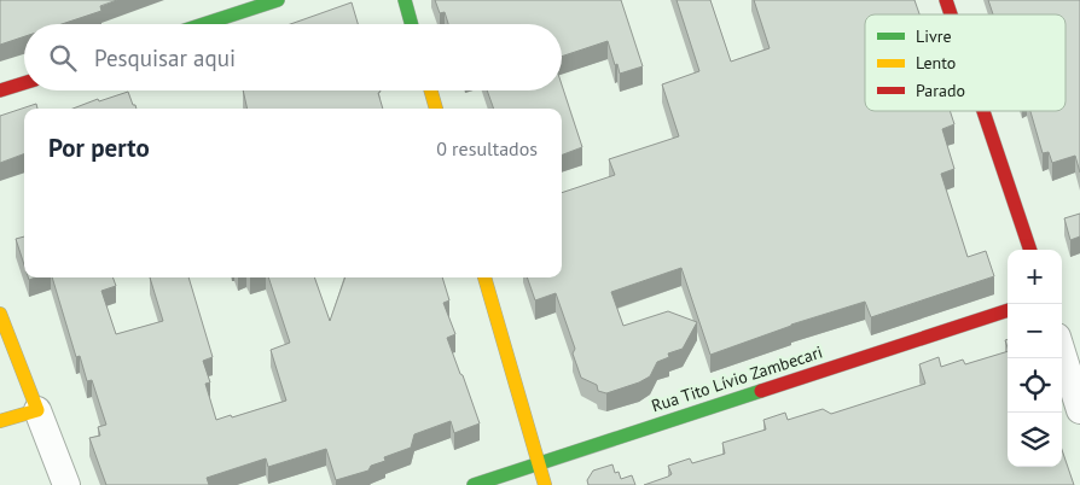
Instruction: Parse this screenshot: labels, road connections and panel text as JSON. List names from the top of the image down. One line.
{"streets":{"street":["Rua Tito Lívio Zambecari"]},"legend":["Livre","Lento","Parado"],"page":{"search":"Pesquisar aqui","heading":["Por perto","0 resultados"],"map_buttons":["+","−"]}}
